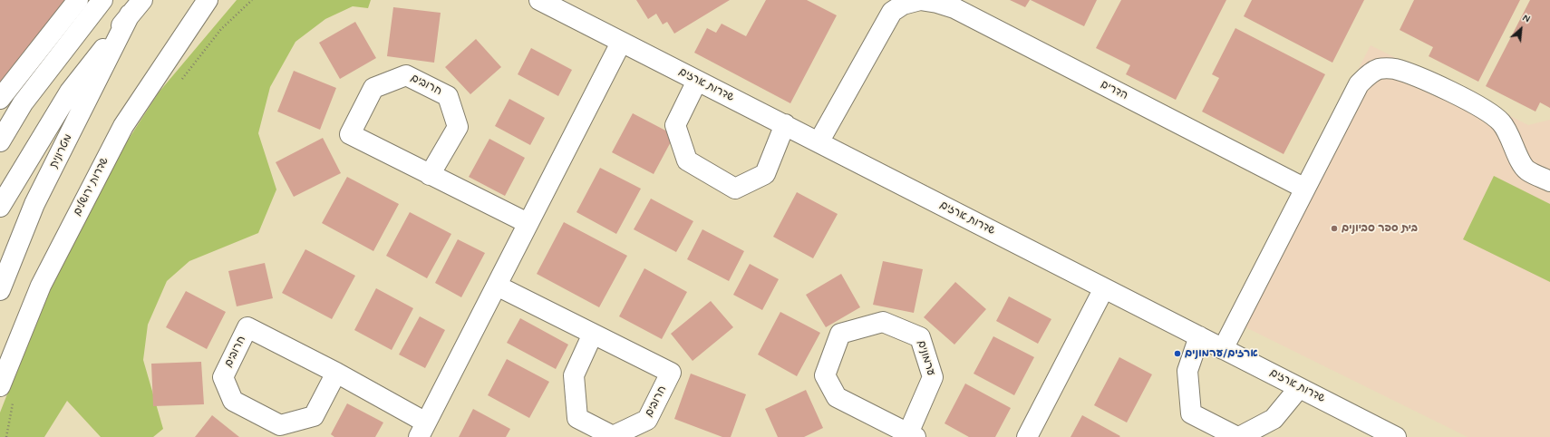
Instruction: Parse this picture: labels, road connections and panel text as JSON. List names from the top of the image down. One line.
{"streets":{"street":["חרובים","שדרות ארזים","הדרים","מטרונית","שדרות ירושלים","ערמונים"]},"crossings":[["חרובים","שדרות ארזים"],["שדרות ארזים","הדרים"]],"places":["בית ספר סביונים","ארזים/ערמונים"],"north":"top right"}
